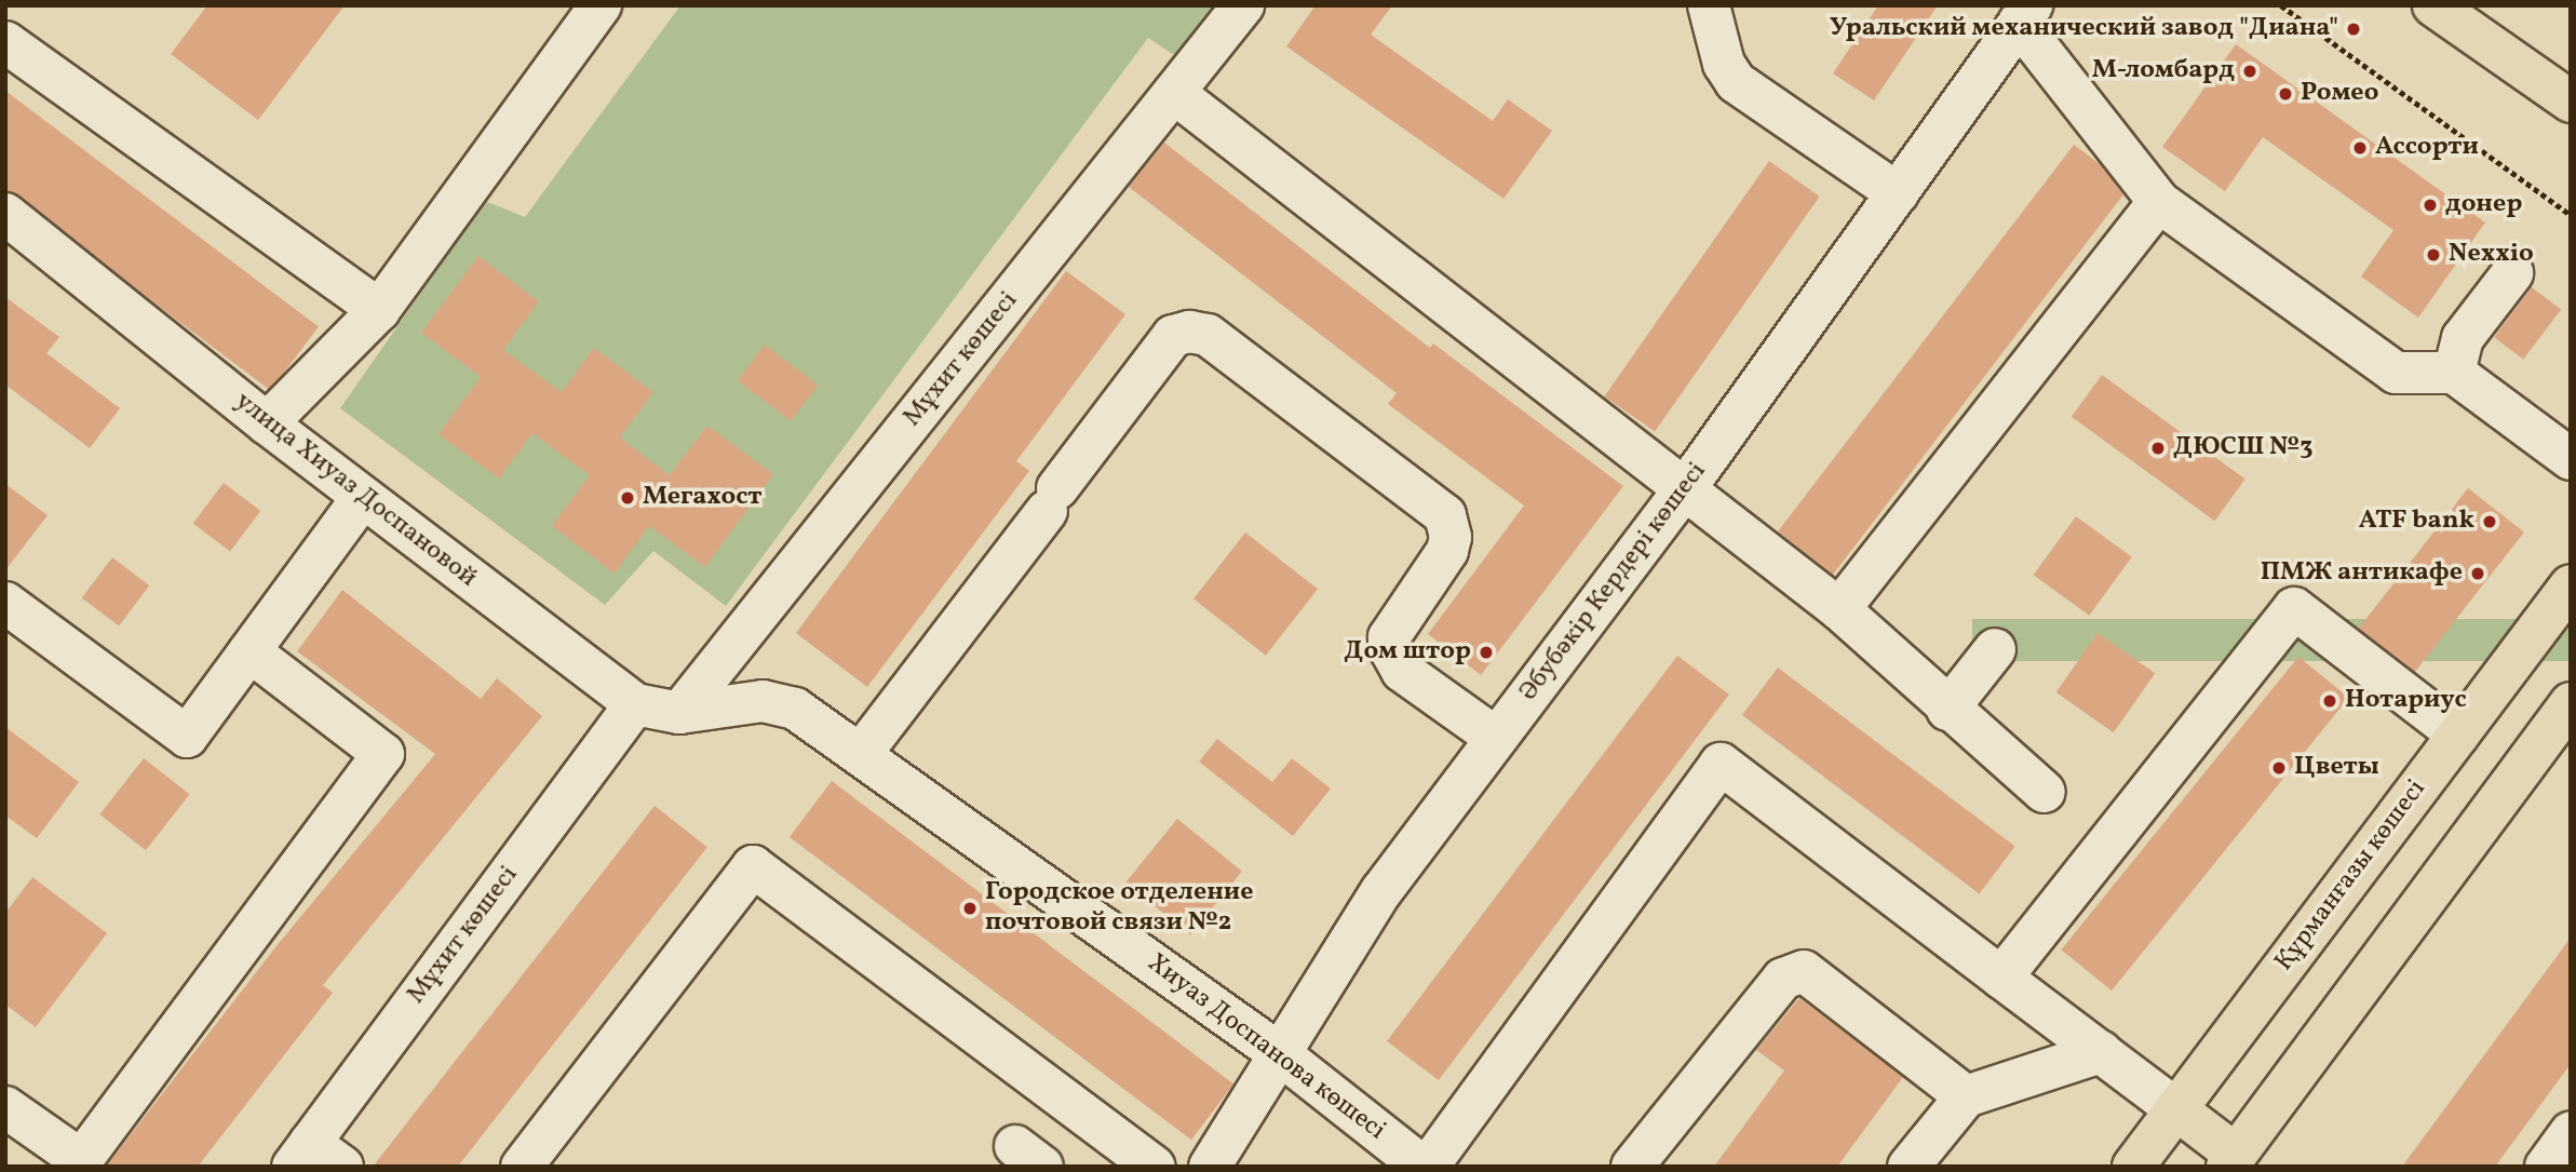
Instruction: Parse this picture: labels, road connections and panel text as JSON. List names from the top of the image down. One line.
{"streets":{"main road":["Құрманғазы көшесі"],"street":["Мұхит көшесі","улица Хиуаз Доспановой","Әбубәкір Кердері көшесі","Хиуаз Доспанова көшесі"]},"crossings":[["Мұхит көшесі","улица Хиуаз Доспановой"],["улица Хиуаз Доспановой","Хиуаз Доспанова көшесі"],["Әбубәкір Кердері көшесі","Хиуаз Доспанова көшесі"]],"places":["Уральский механический завод \"Диана\"","М-ломбард","Ромео","Ассорти","донер","Nexxio","ДЮСШ №3","Мегахост","ATF bank","ПМЖ антикафе","Дом штор","Нотариус","Цветы","Городское отделение почтовой связи №2"]}
